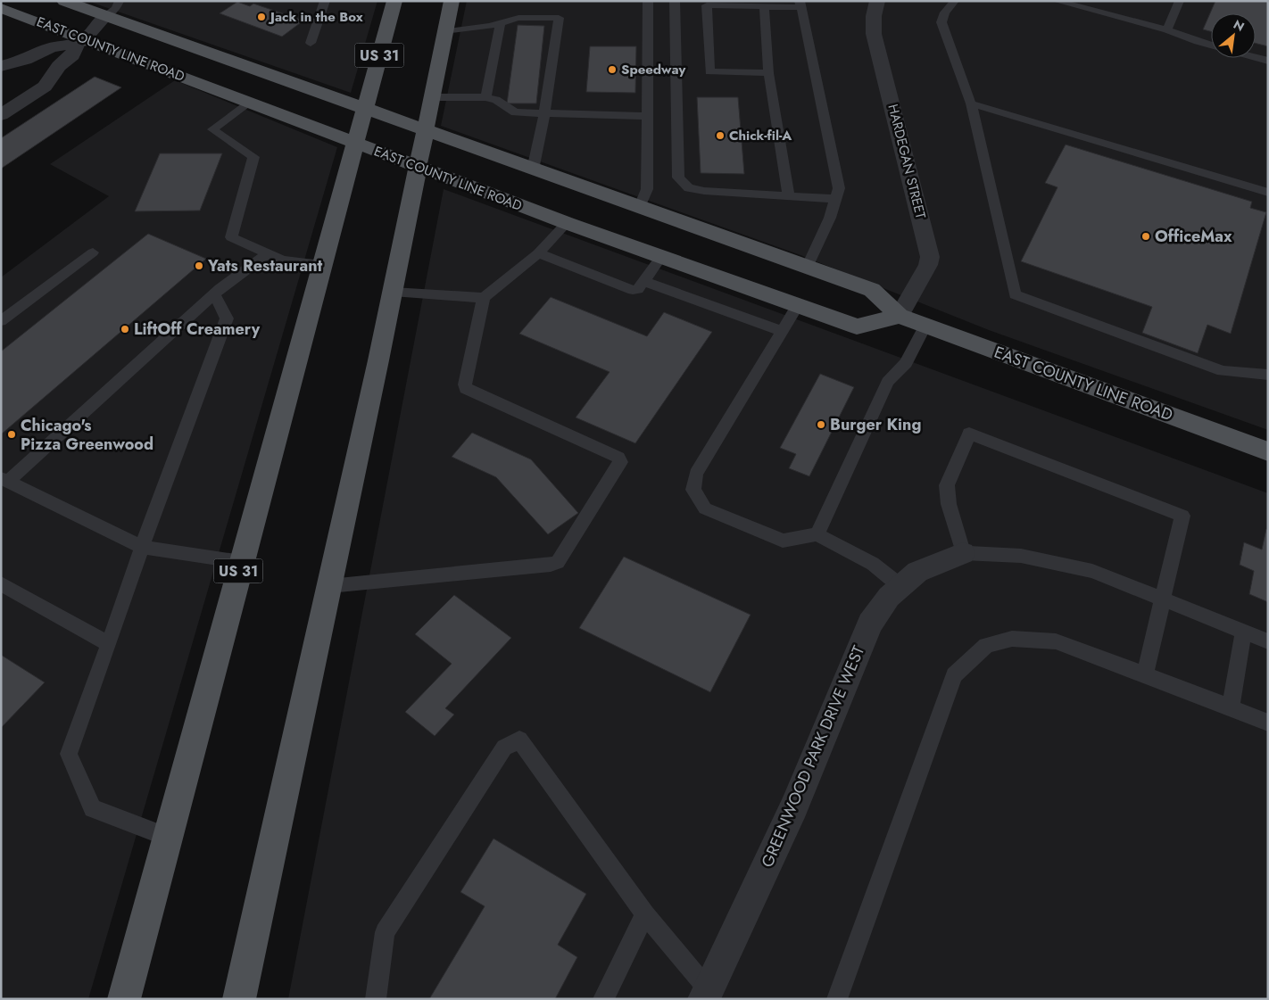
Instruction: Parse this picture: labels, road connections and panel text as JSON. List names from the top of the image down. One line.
{"streets":{"main road":["EAST COUNTY LINE ROAD","US 31"],"street":["HARDEGAN STREET","GREENWOOD PARK DRIVE WEST"]},"crossings":[["EAST COUNTY LINE ROAD","US 31"],["EAST COUNTY LINE ROAD","HARDEGAN STREET"]],"places":["Jack in the Box","Speedway","Chick-fil-A","OfficeMax","Yats Restaurant","LiftOff Creamery","Burger King","Chicago's Pizza Greenwood"],"north":"top right"}
